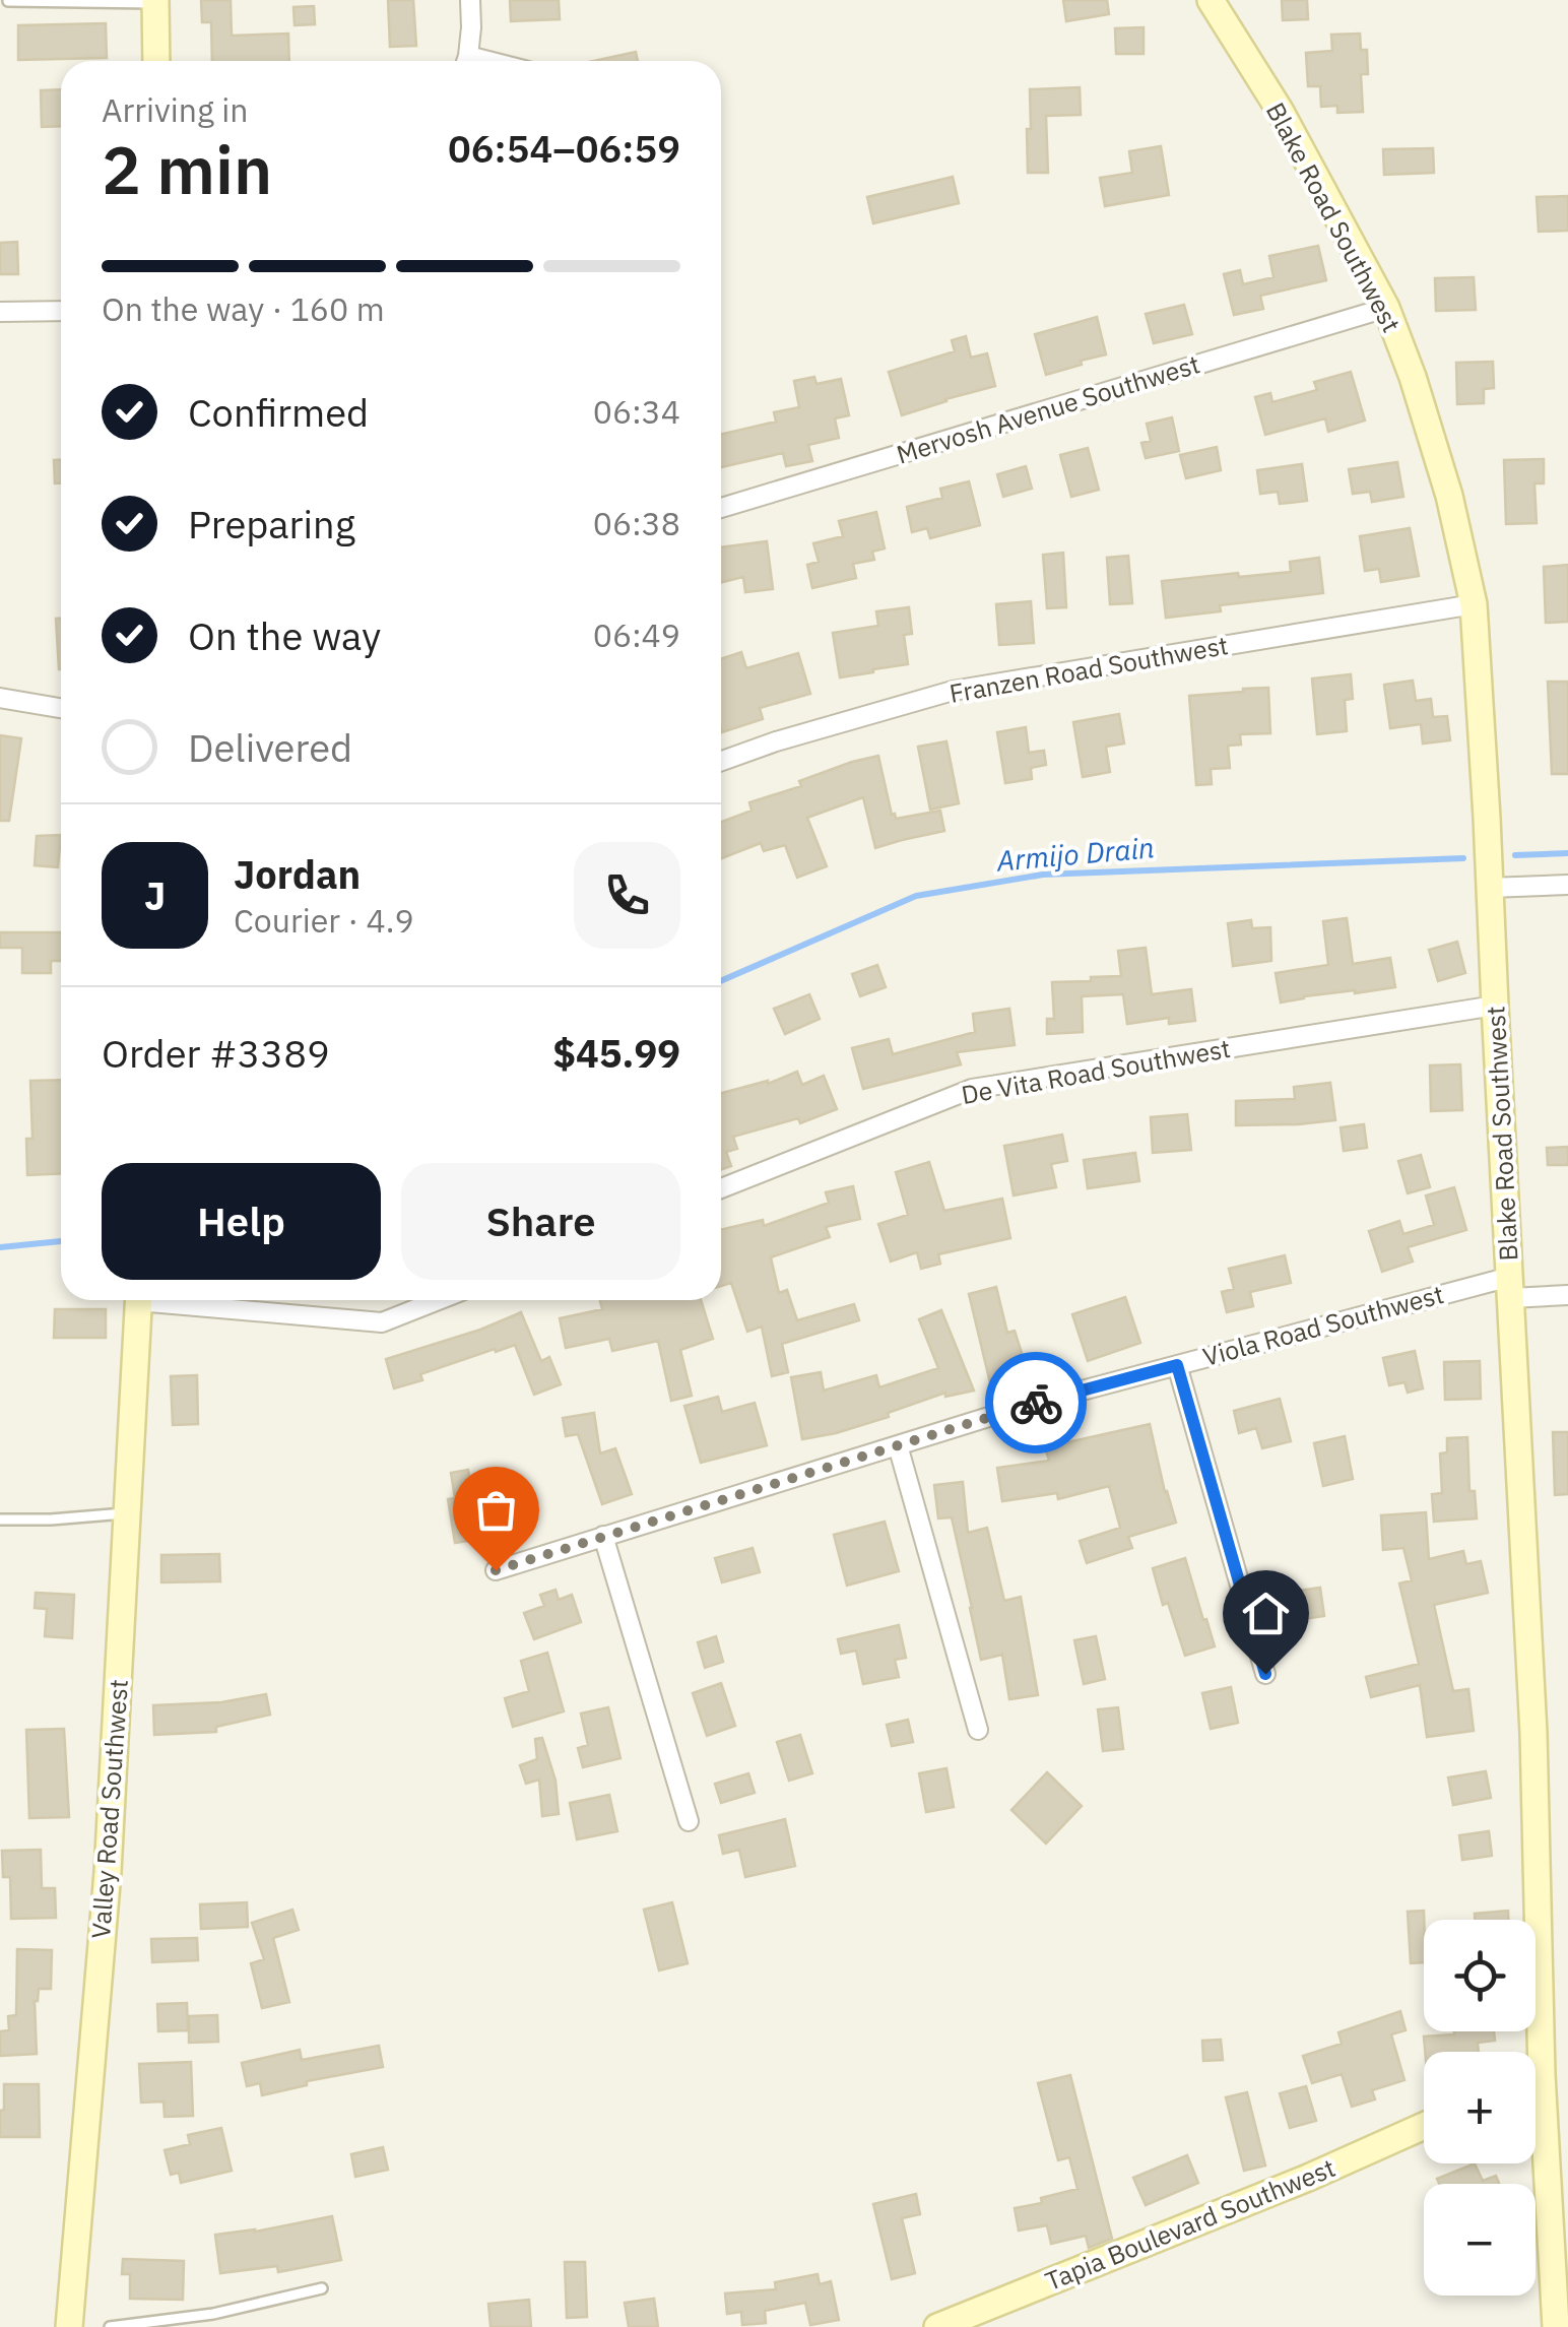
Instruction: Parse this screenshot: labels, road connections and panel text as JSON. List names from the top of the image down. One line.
{"streets":{"street":["Blake Road Southwest","Mervosh Avenue Southwest","Franzen Road Southwest","De Vita Road Southwest","Viola Road Southwest","Valley Road Southwest","Tapia Boulevard Southwest"]},"crossings":[["Blake Road Southwest","Mervosh Avenue Southwest"],["Blake Road Southwest","Franzen Road Southwest"],["Blake Road Southwest","De Vita Road Southwest"],["Blake Road Southwest","Viola Road Southwest"]],"water":["Armijo Drain"],"page":{"heading":["2 min","Arriving in","06:54–06:59"],"panel":["Jordan","Courier · 4.9","Order #3389","$45.99"],"bar":"On the way · 160 m","list":[["Confirmed","06:34"],["Preparing","06:38"],["On the way","06:49"],"Delivered"],"round":"J","buttons":["Help","Share"],"map_buttons":["+","−"]}}
